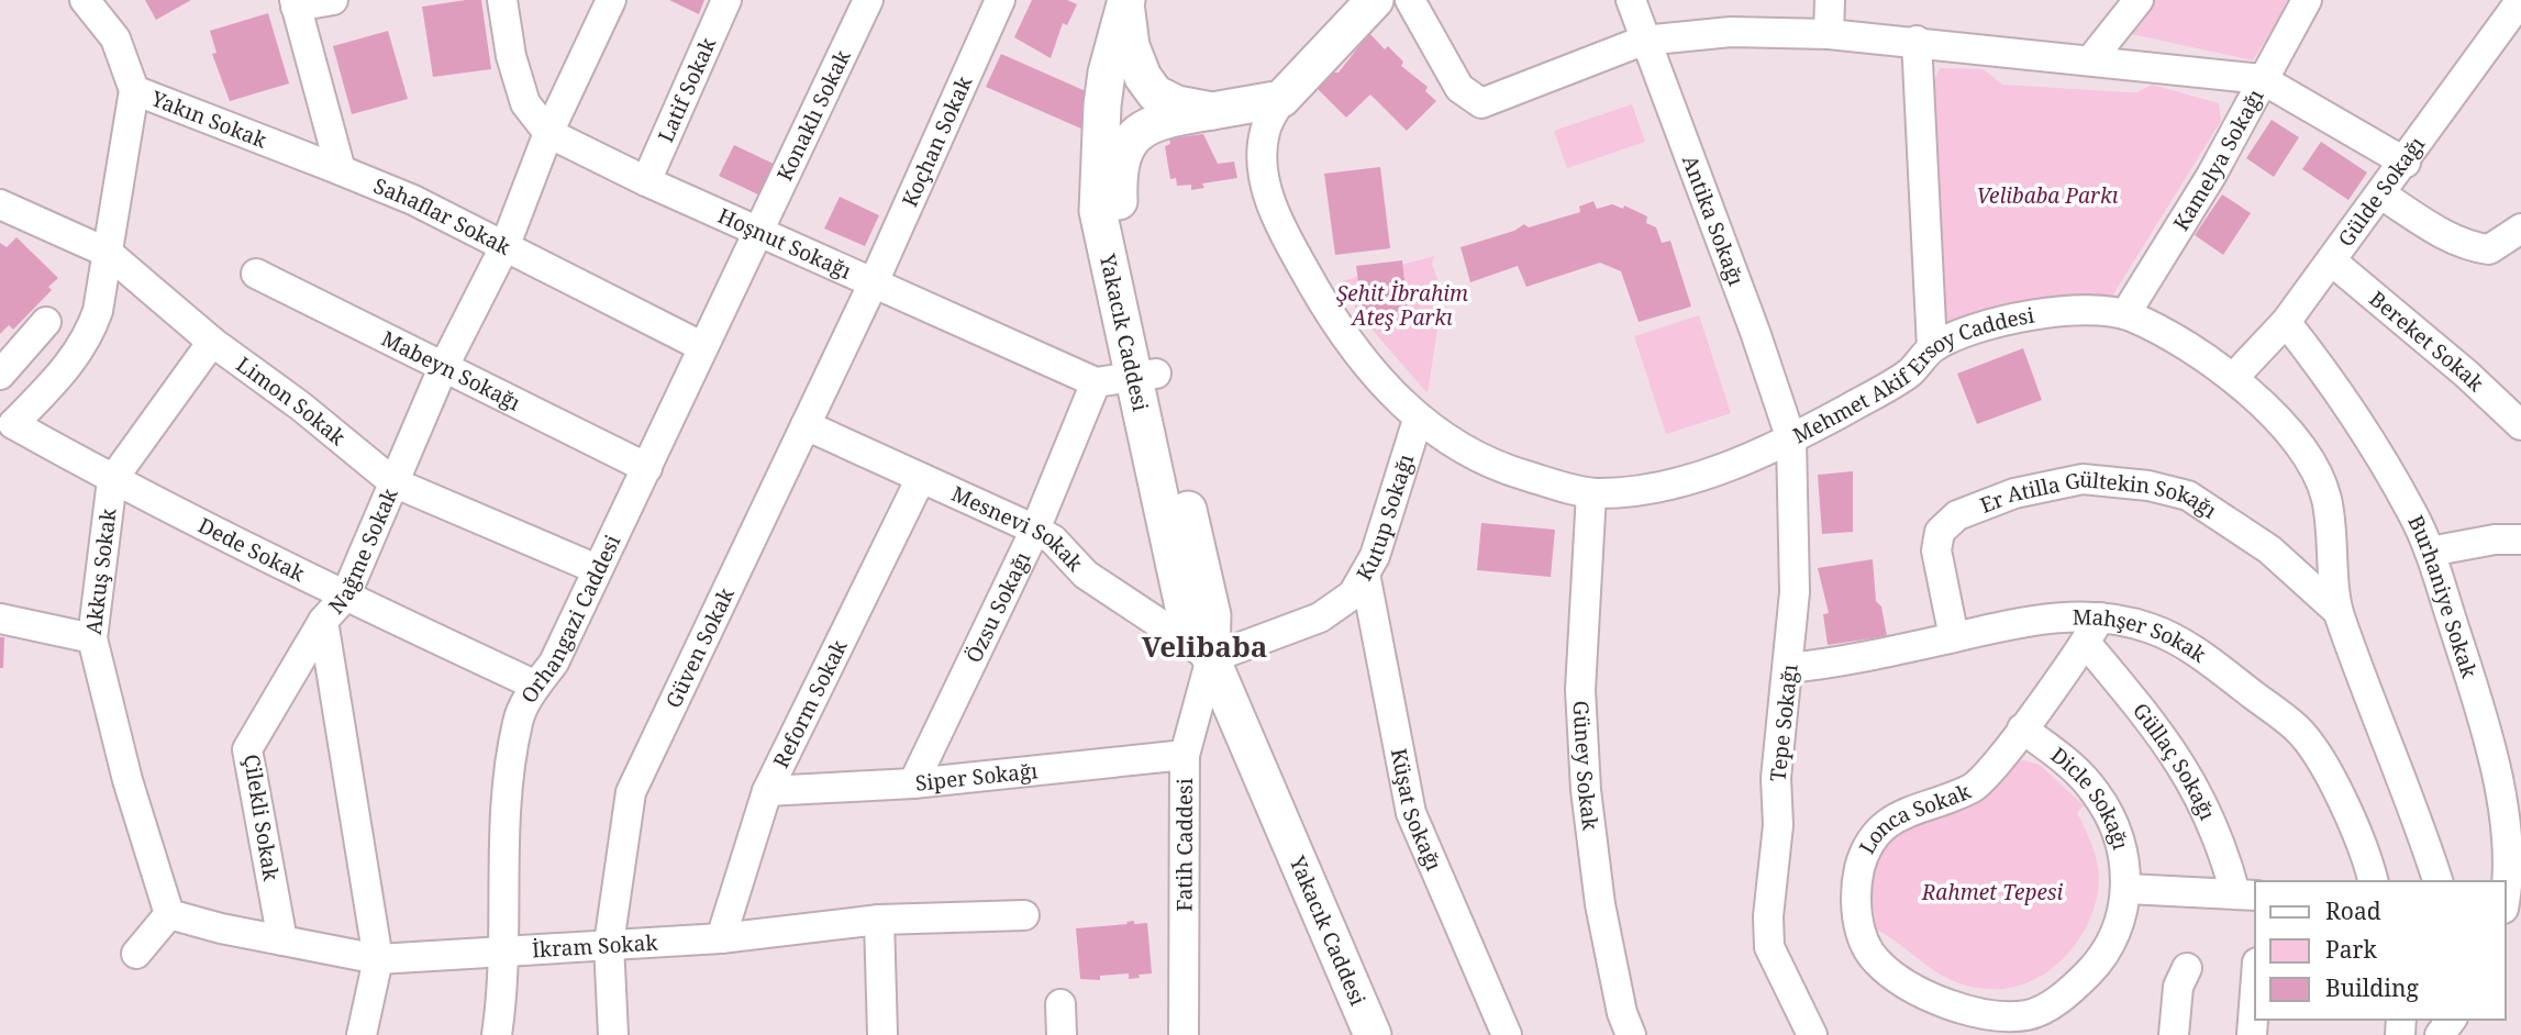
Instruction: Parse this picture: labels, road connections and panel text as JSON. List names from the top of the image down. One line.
{"streets":{"main road":["Yakacık Caddesi"],"street":["Latif Sokak","Konaklı Sokak","Yakın Sokak","Koçhan Sokak","Kamelya Sokağı","Gülde Sokağı","Sahaflar Sokak","Antika Sokağı","Hoşnut Sokağı","Bereket Sokak","Mabeyn Sokağı","Mehmet Akif Ersoy Caddesi","Limon Sokak","Er Atilla Gültekin Sokağı","Kutup Sokağı","Mesnevi Sokak","Nağme Sokak","Dede Sokak","Akkuş Sokak","Burhaniye Sokak","Özsu Sokağı","Orhangazi Caddesi","Mahşer Sokak","Güven Sokak","Reform Sokak","Tepe Sokağı","Güllaç Sokağı","Güney Sokak","Siper Sokağı","Dicle Sokağı","Küşat Sokağı","Çilekli Sokak","Lonca Sokak","Fatih Caddesi","İkram Sokak"]},"crossings":[["Latif Sokak","Hoşnut Sokağı"],["Konaklı Sokak","Hoşnut Sokağı"],["Konaklı Sokak","Orhangazi Caddesi"],["Yakın Sokak","Sahaflar Sokak"],["Koçhan Sokak","Hoşnut Sokağı"],["Koçhan Sokak","Güven Sokak"],["Kamelya Sokağı","Mehmet Akif Ersoy Caddesi"],["Gülde Sokağı","Bereket Sokak"],["Gülde Sokağı","Mehmet Akif Ersoy Caddesi"],["Gülde Sokağı","Burhaniye Sokak"],["Sahaflar Sokak","Nağme Sokak"],["Sahaflar Sokak","Orhangazi Caddesi"],["Antika Sokağı","Mehmet Akif Ersoy Caddesi"],["Antika Sokağı","Tepe Sokağı"],["Hoşnut Sokağı","Nağme Sokak"],["Hoşnut Sokağı","Özsu Sokağı"],["Hoşnut Sokağı","Orhangazi Caddesi"],["Hoşnut Sokağı","Güven Sokak"],["Yakacık Caddesi","Mehmet Akif Ersoy Caddesi"],["Yakacık Caddesi","Kutup Sokağı"],["Yakacık Caddesi","Mesnevi Sokak"],["Yakacık Caddesi","Fatih Caddesi"],["Mabeyn Sokağı","Nağme Sokak"],["Mabeyn Sokağı","Orhangazi Caddesi"],["Mehmet Akif Ersoy Caddesi","Er Atilla Gültekin Sokağı"],["Mehmet Akif Ersoy Caddesi","Kutup Sokağı"],["Mehmet Akif Ersoy Caddesi","Tepe Sokağı"],["Mehmet Akif Ersoy Caddesi","Güney Sokak"],["Limon Sokak","Nağme Sokak"],["Limon Sokak","Akkuş Sokak"],["Limon Sokak","Orhangazi Caddesi"],["Er Atilla Gültekin Sokağı","Mahşer Sokak"],["Kutup Sokağı","Mesnevi Sokak"],["Kutup Sokağı","Küşat Sokağı"],["Kutup Sokağı","Fatih Caddesi"],["Mesnevi Sokak","Özsu Sokağı"],["Mesnevi Sokak","Güven Sokak"],["Mesnevi Sokak","Reform Sokak"],["Mesnevi Sokak","Fatih Caddesi"],["Nağme Sokak","Dede Sokak"],["Nağme Sokak","Çilekli Sokak"],["Nağme Sokak","İkram Sokak"],["Dede Sokak","Akkuş Sokak"],["Dede Sokak","Orhangazi Caddesi"],["Akkuş Sokak","İkram Sokak"],["Özsu Sokağı","Siper Sokağı"],["Orhangazi Caddesi","İkram Sokak"],["Mahşer Sokak","Tepe Sokağı"],["Mahşer Sokak","Lonca Sokak"],["Güven Sokak","İkram Sokak"],["Reform Sokak","Siper Sokağı"],["Reform Sokak","İkram Sokak"],["Güllaç Sokağı","Lonca Sokak"],["Siper Sokağı","Fatih Caddesi"],["Dicle Sokağı","Lonca Sokak"],["Çilekli Sokak","İkram Sokak"]],"districts":["Velibaba"],"parks":["Velibaba Parkı","Şehit İbrahim Ateş Parkı","Rahmet Tepesi"],"legend":["Road","Park","Building"]}
